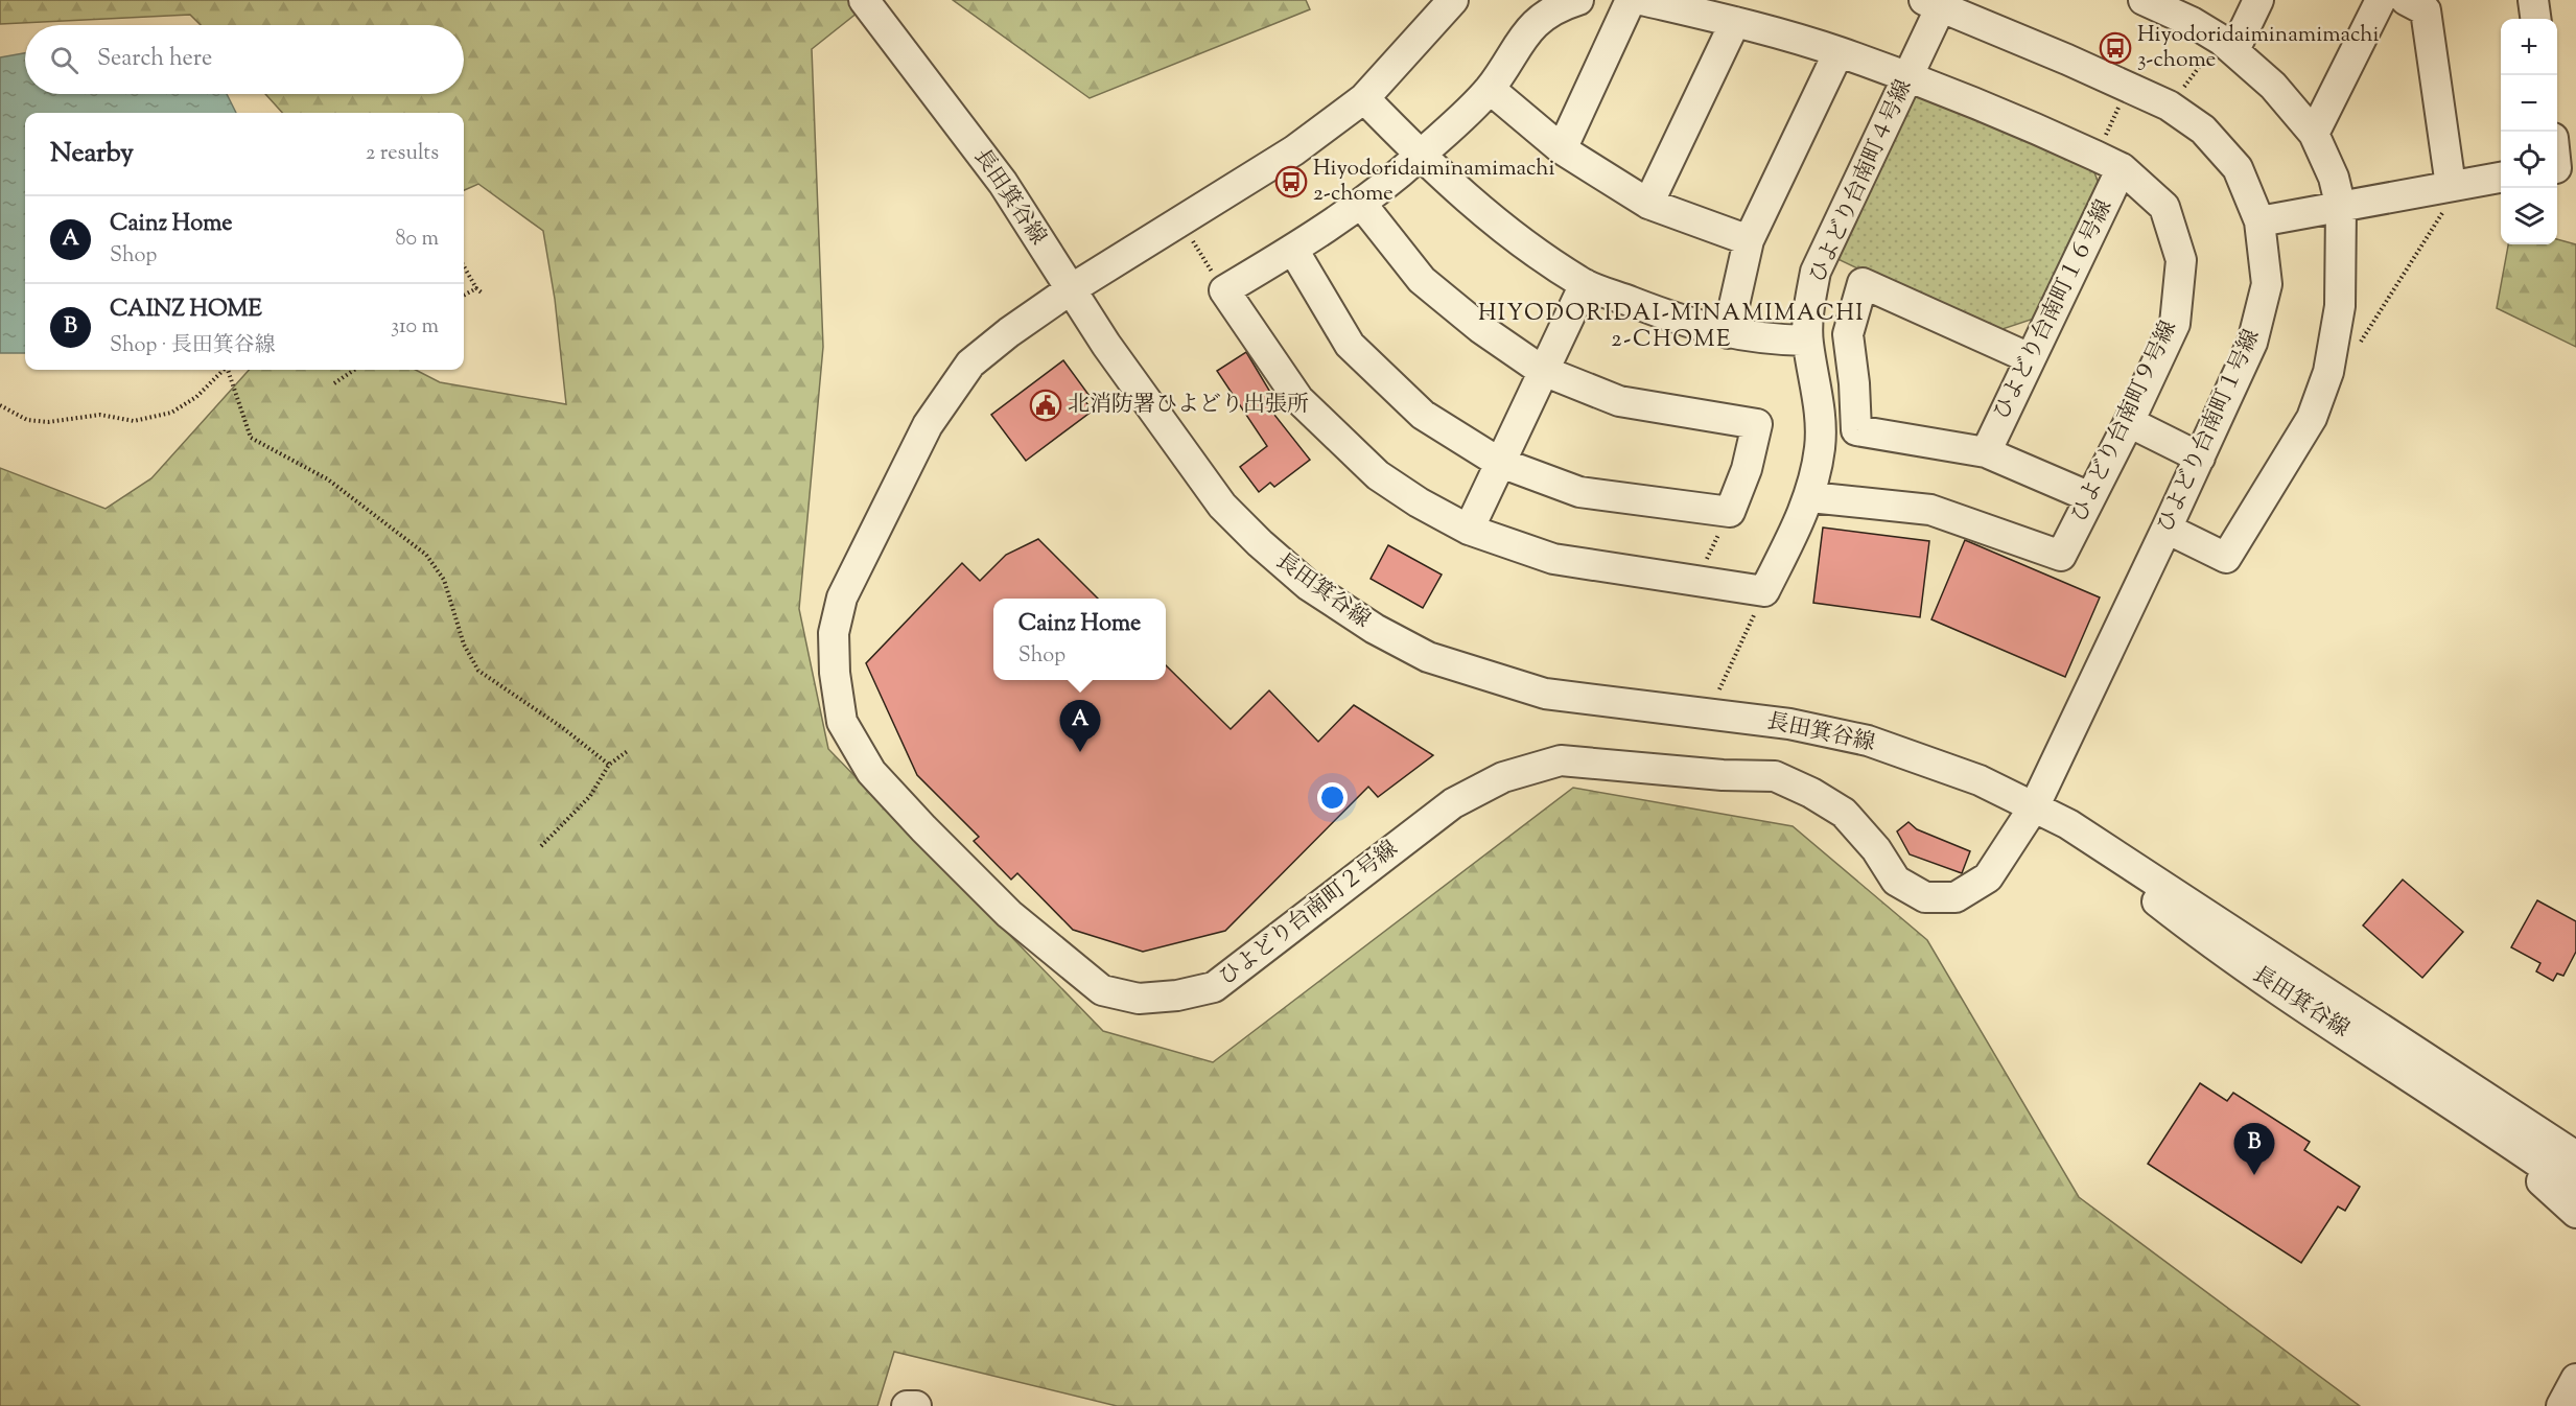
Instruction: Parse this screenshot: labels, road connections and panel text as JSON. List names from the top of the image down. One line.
{"streets":{"street":["ひよどり台南町４号線","長田箕谷線","ひよどり台南町１６号線","ひよどり台南町９号線","ひよどり台南町１号線","ひよどり台南町２号線"]},"crossings":[["ひよどり台南町４号線","ひよどり台南町９号線"],["ひよどり台南町４号線","ひよどり台南町１号線"],["長田箕谷線","ひよどり台南町１号線"],["長田箕谷線","ひよどり台南町２号線"],["ひよどり台南町１６号線","ひよどり台南町９号線"],["ひよどり台南町１号線","ひよどり台南町２号線"]],"districts":["HIYODORIDAI-MINAMIMACHI 2-CHOME"],"places":{"bus stop":["Hiyodoridaiminamimachi 3-chome","Hiyodoridaiminamimachi 2-chome"],"public building":["北消防署ひよどり出張所"]},"page":{"map_buttons":["+","−"],"search":"Search here","heading":["Nearby","2 results"],"list":[{"mark":"A","name":"Cainz Home","note":"Shop","value":"80 m"},{"mark":"B","name":"CAINZ HOME","note":"Shop · 長田箕谷線","value":"310 m"}],"popup":["Cainz Home","Shop"],"pins":["A","B"]}}
